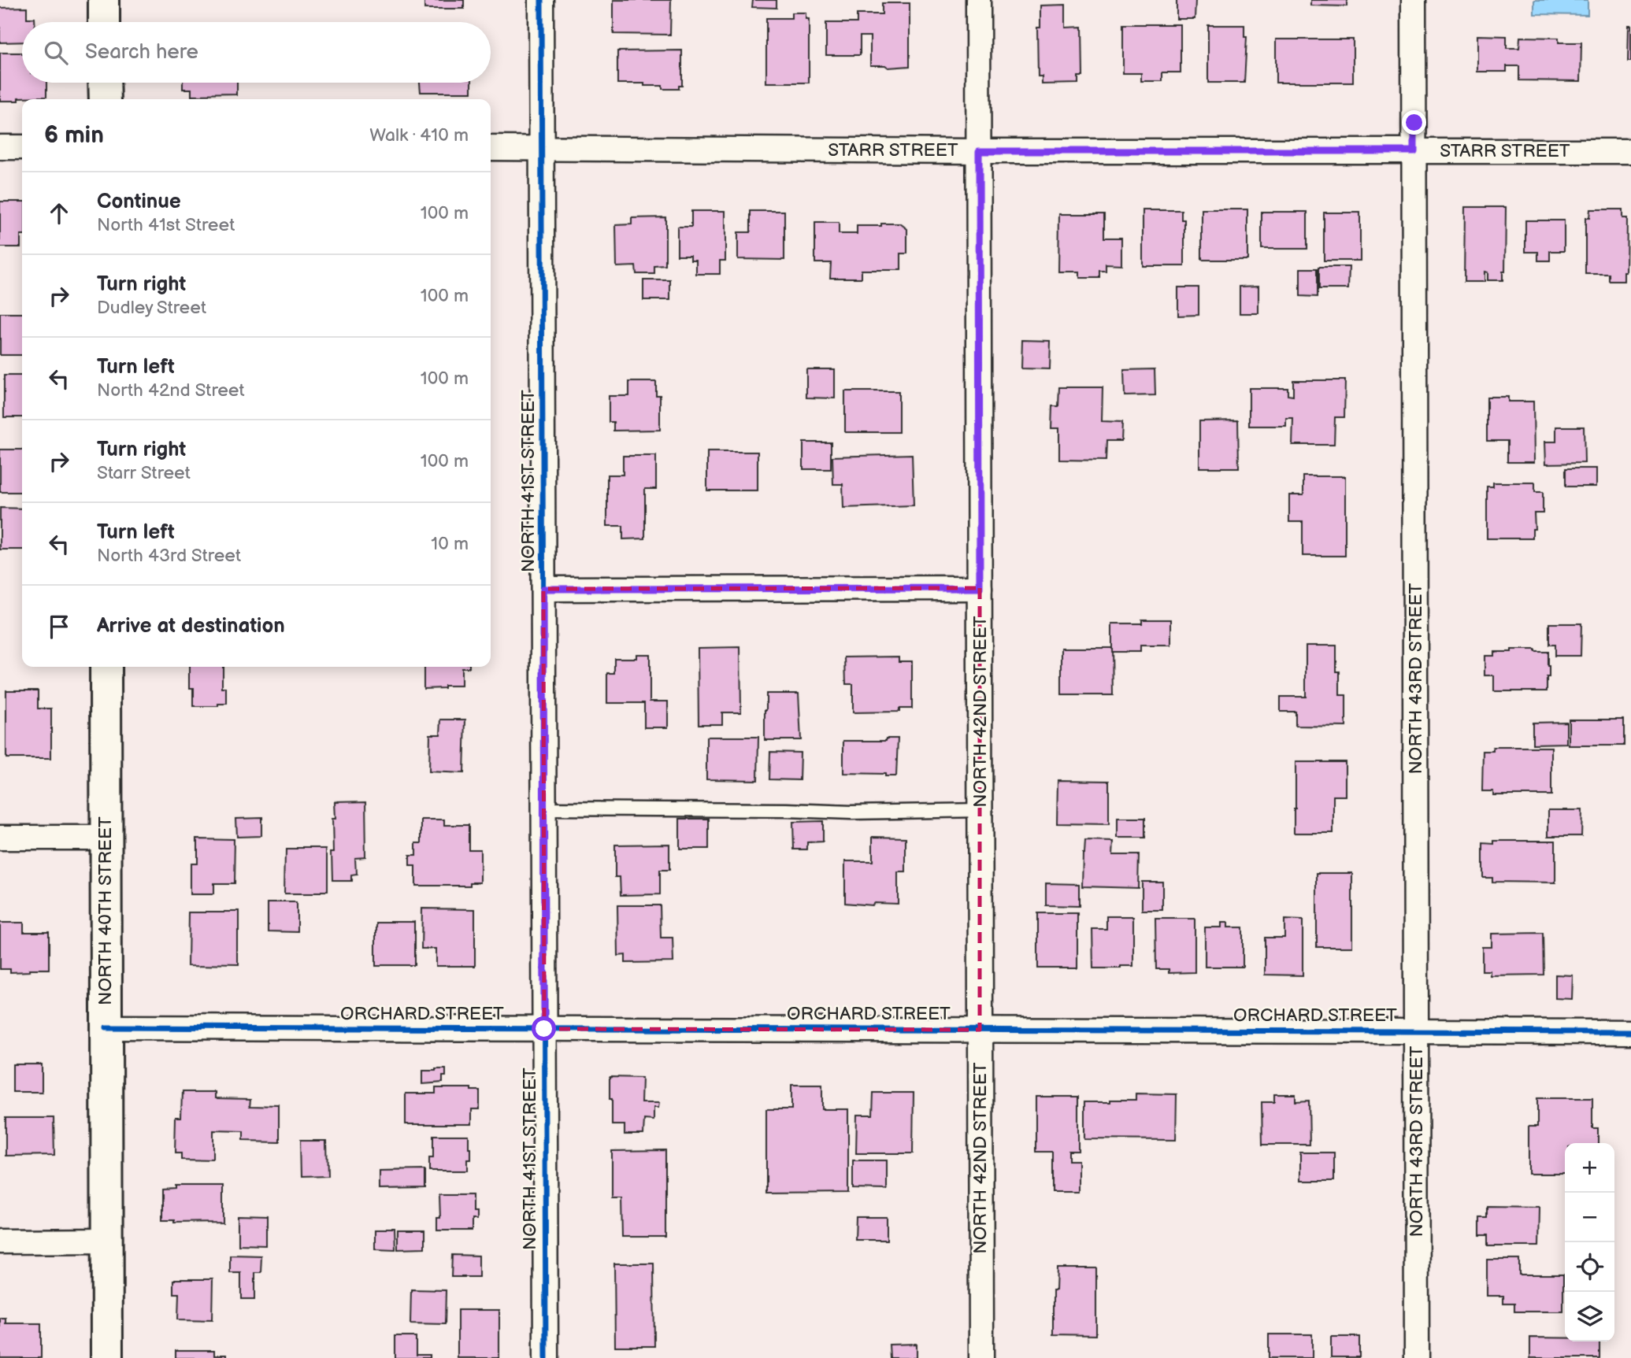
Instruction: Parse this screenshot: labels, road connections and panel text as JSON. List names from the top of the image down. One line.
{"streets":{"street":["STARR STREET","NORTH 41ST STREET","NORTH 43RD STREET","NORTH 42ND STREET","NORTH 40TH STREET","ORCHARD STREET"]},"crossings":[["STARR STREET","NORTH 41ST STREET"],["STARR STREET","NORTH 43RD STREET"],["STARR STREET","NORTH 42ND STREET"],["NORTH 41ST STREET","ORCHARD STREET"],["NORTH 43RD STREET","ORCHARD STREET"],["NORTH 42ND STREET","ORCHARD STREET"],["NORTH 40TH STREET","ORCHARD STREET"]],"page":{"search":"Search here","heading":["6 min","Walk · 410 m"],"list":[["Continue","North 41st Street","100 m"],["Turn right","Dudley Street","100 m"],["Turn left","North 42nd Street","100 m"],["Turn right","Starr Street","100 m"],["Turn left","North 43rd Street","10 m"],"Arrive at destination"],"map_buttons":["+","−"]}}
